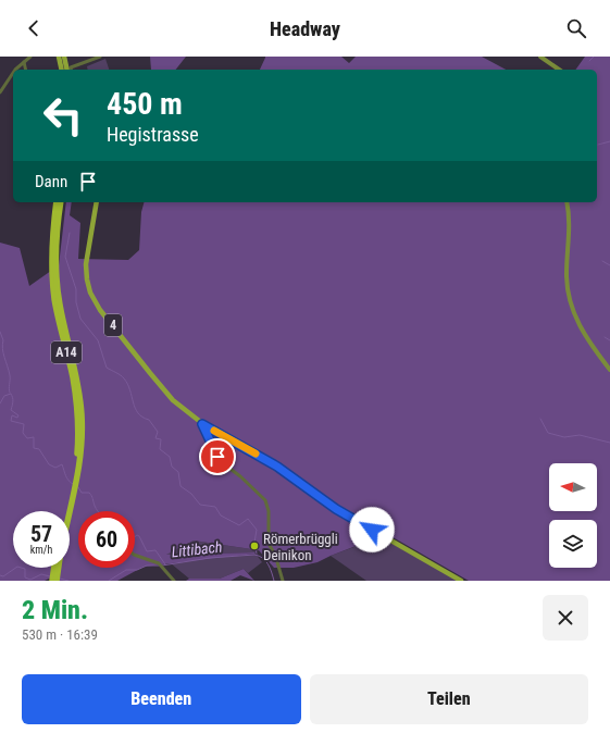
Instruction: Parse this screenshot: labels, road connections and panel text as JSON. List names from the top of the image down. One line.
{"streets":{"highway":["A14"],"main road":["4"]},"water":["Littibach"],"places":["Römerbrüggli Deinikon"],"north":"left","page":{"header":"Headway","turn":["450 m","Hegistrasse"],"then":"Dann","speed":"57 km/h","limit":"60","heading":["2 Min.","530 m · 16:39"],"buttons":["Beenden","Teilen"]}}
